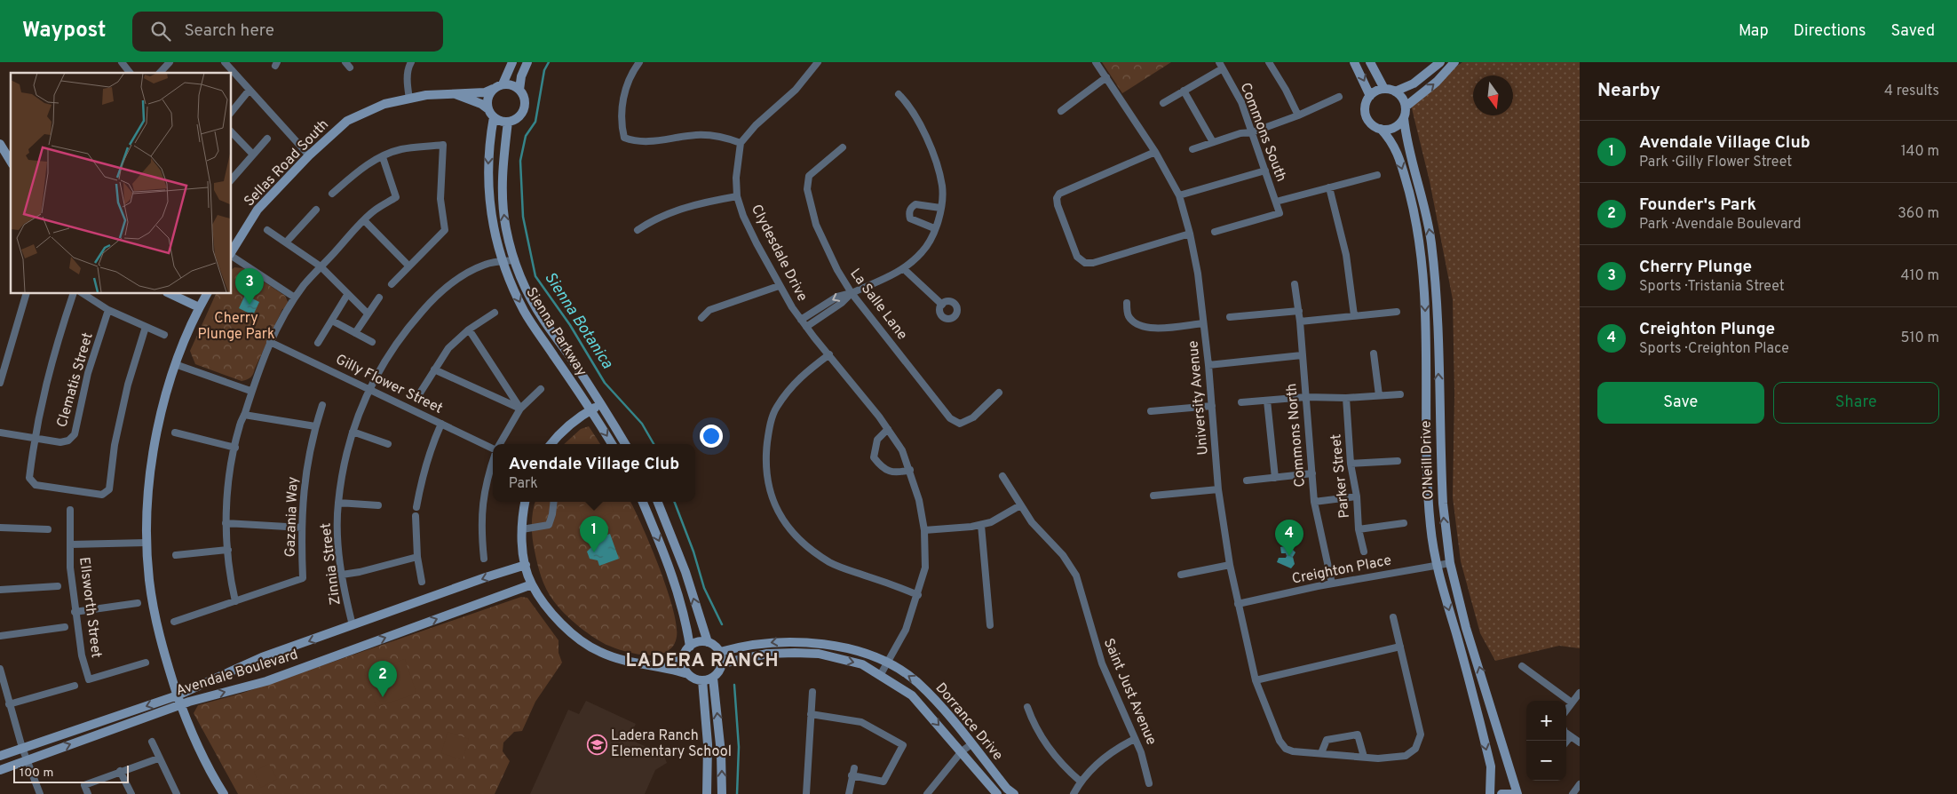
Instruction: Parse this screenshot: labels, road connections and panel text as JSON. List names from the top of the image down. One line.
{"streets":{"street":["Commons South","Sellas Road South","Clydesdale Drive","La Salle Lane","Sienna Parkway","Clematis Street","Gilly Flower Street","University Avenue","Commons North","O'Neill Drive","Parker Street","Gazania Way","Zinnia Street","Creighton Place","Ellsworth Street","Avendale Boulevard","Saint Just Avenue","Dorrance Drive"]},"crossings":[["Sellas Road South","Sienna Parkway"],["Clydesdale Drive","Dorrance Drive"],["Sienna Parkway","Zinnia Street"],["Gilly Flower Street","Zinnia Street"],["University Avenue","Creighton Place"],["Commons North","Creighton Place"],["O'Neill Drive","Creighton Place"],["Zinnia Street","Avendale Boulevard"]],"districts":["LADERA RANCH"],"water":["Sienna Botanica"],"parks":["Cherry Plunge Park"],"places":{"school or university":["Ladera Ranch Elementary School"]},"scale_bar":"100 m","north":"bottom","page":{"header":"Waypost","search":"Search here","nav":["Map","Directions","Saved"],"heading":["Nearby","4 results"],"list":[{"mark":"1","name":"Avendale Village Club","note":"Park · Gilly Flower Street","value":"140 m"},{"mark":"2","name":"Founder's Park","note":"Park · Avendale Boulevard","value":"360 m"},{"mark":"3","name":"Cherry Plunge","note":"Sports · Tristania Street","value":"410 m"},{"mark":"4","name":"Creighton Plunge","note":"Sports · Creighton Place","value":"510 m"}],"pins":["3","1","4","2"],"buttons":["Save","Share"],"popup":["Avendale Village Club","Park"],"map_buttons":["+","−"],"scale":"100 m"}}
